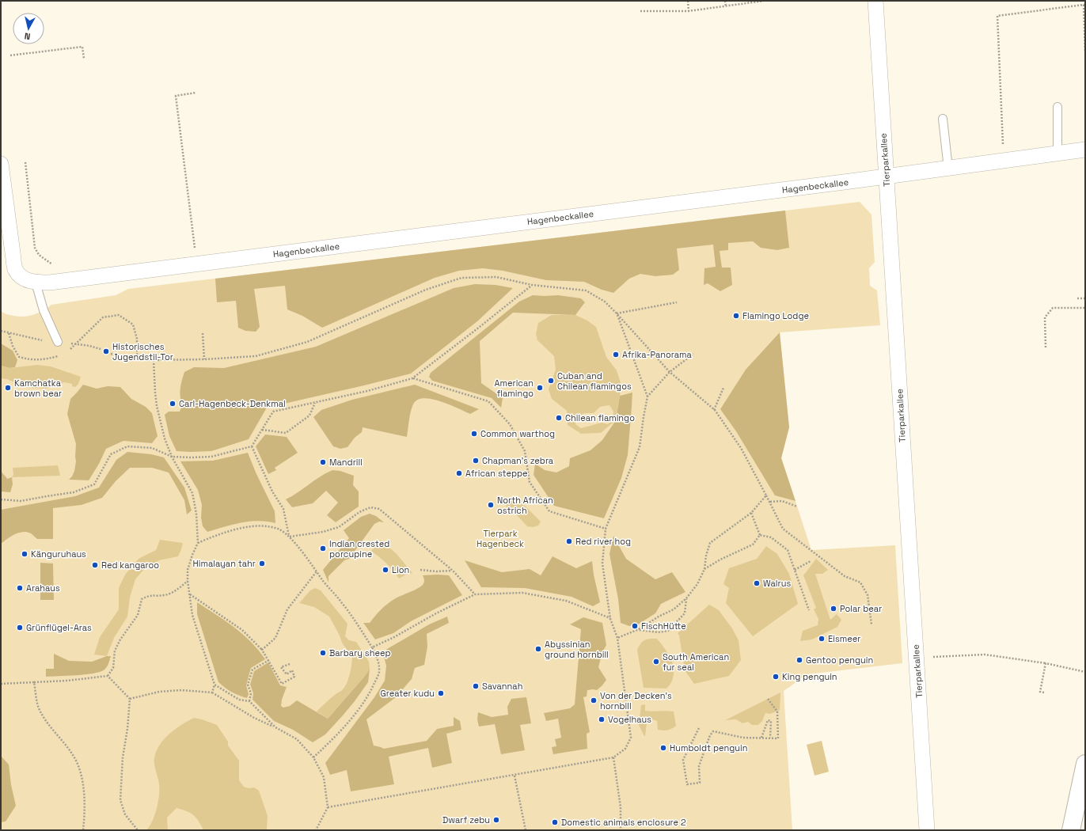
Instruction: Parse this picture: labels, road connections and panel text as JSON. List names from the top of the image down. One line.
{"streets":{"street":["Tierparkallee","Hagenbeckallee"]},"crossings":[["Tierparkallee","Hagenbeckallee"]],"parks":["Tierpark Hagenbeck"],"places":["Flamingo Lodge","Historisches Jugendstil-Tor","Afrika-Panorama","Cuban and Chilean flamingos","Kamchatka brown bear","American flamingo","Carl-Hagenbeck-Denkmal","Chilean flamingo","Common warthog","Chapman's zebra","Mandrill","African steppe","North African ostrich","Red river hog","Indian crested porcupine","Känguruhaus","Himalayan tahr","Red kangaroo","Lion","Walrus","Arahaus","Polar bear","FischHütte","Grünflügel-Aras","Eismeer","Abyssinian ground hornbill","Barbary sheep","Gentoo penguin","South American fur seal","King penguin","Savannah","Greater kudu","Von der Decken's hornbill","Vogelhaus","Humboldt penguin","Dwarf zebu","Domestic animals enclosure 2"],"north":"bottom"}
